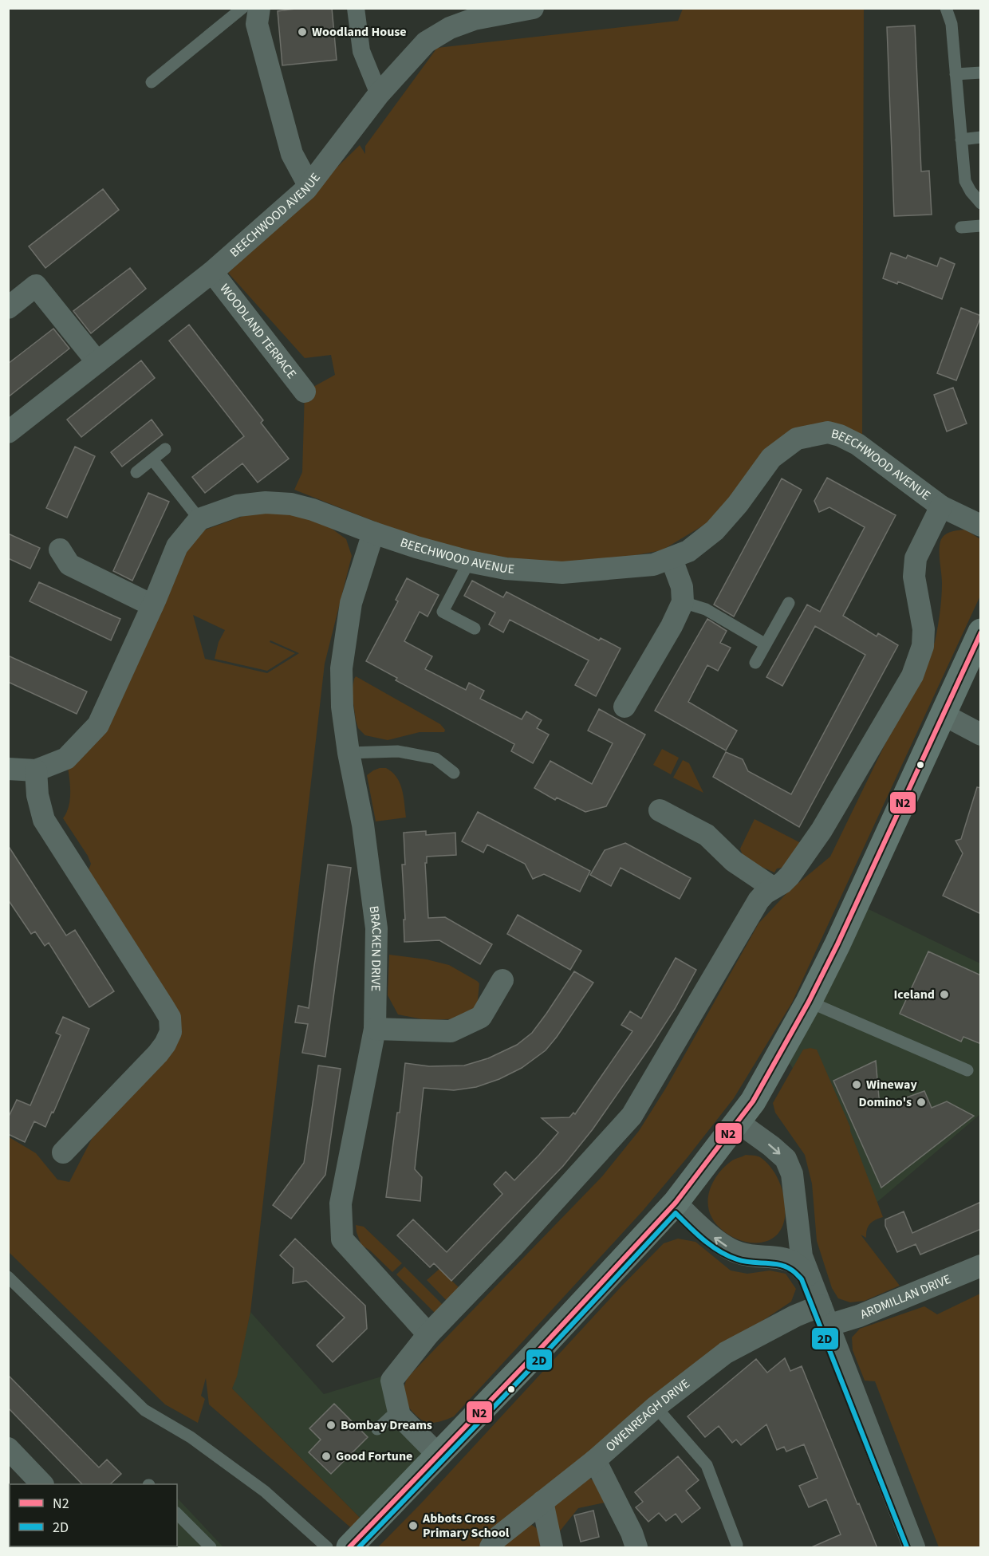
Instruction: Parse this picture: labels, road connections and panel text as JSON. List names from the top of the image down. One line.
{"streets":{"street":["BEECHWOOD AVENUE","WOODLAND TERRACE","BRACKEN DRIVE","ARDMILLAN DRIVE","OWENREAGH DRIVE"]},"crossings":[["BEECHWOOD AVENUE","WOODLAND TERRACE"],["BEECHWOOD AVENUE","BRACKEN DRIVE"],["ARDMILLAN DRIVE","OWENREAGH DRIVE"]],"places":["Woodland House","Iceland","Wineway","Domino's","Bombay Dreams","Good Fortune","Abbots Cross Primary School"],"lines":["transit line N2","transit line 2D"],"legend":["N2","2D"]}
